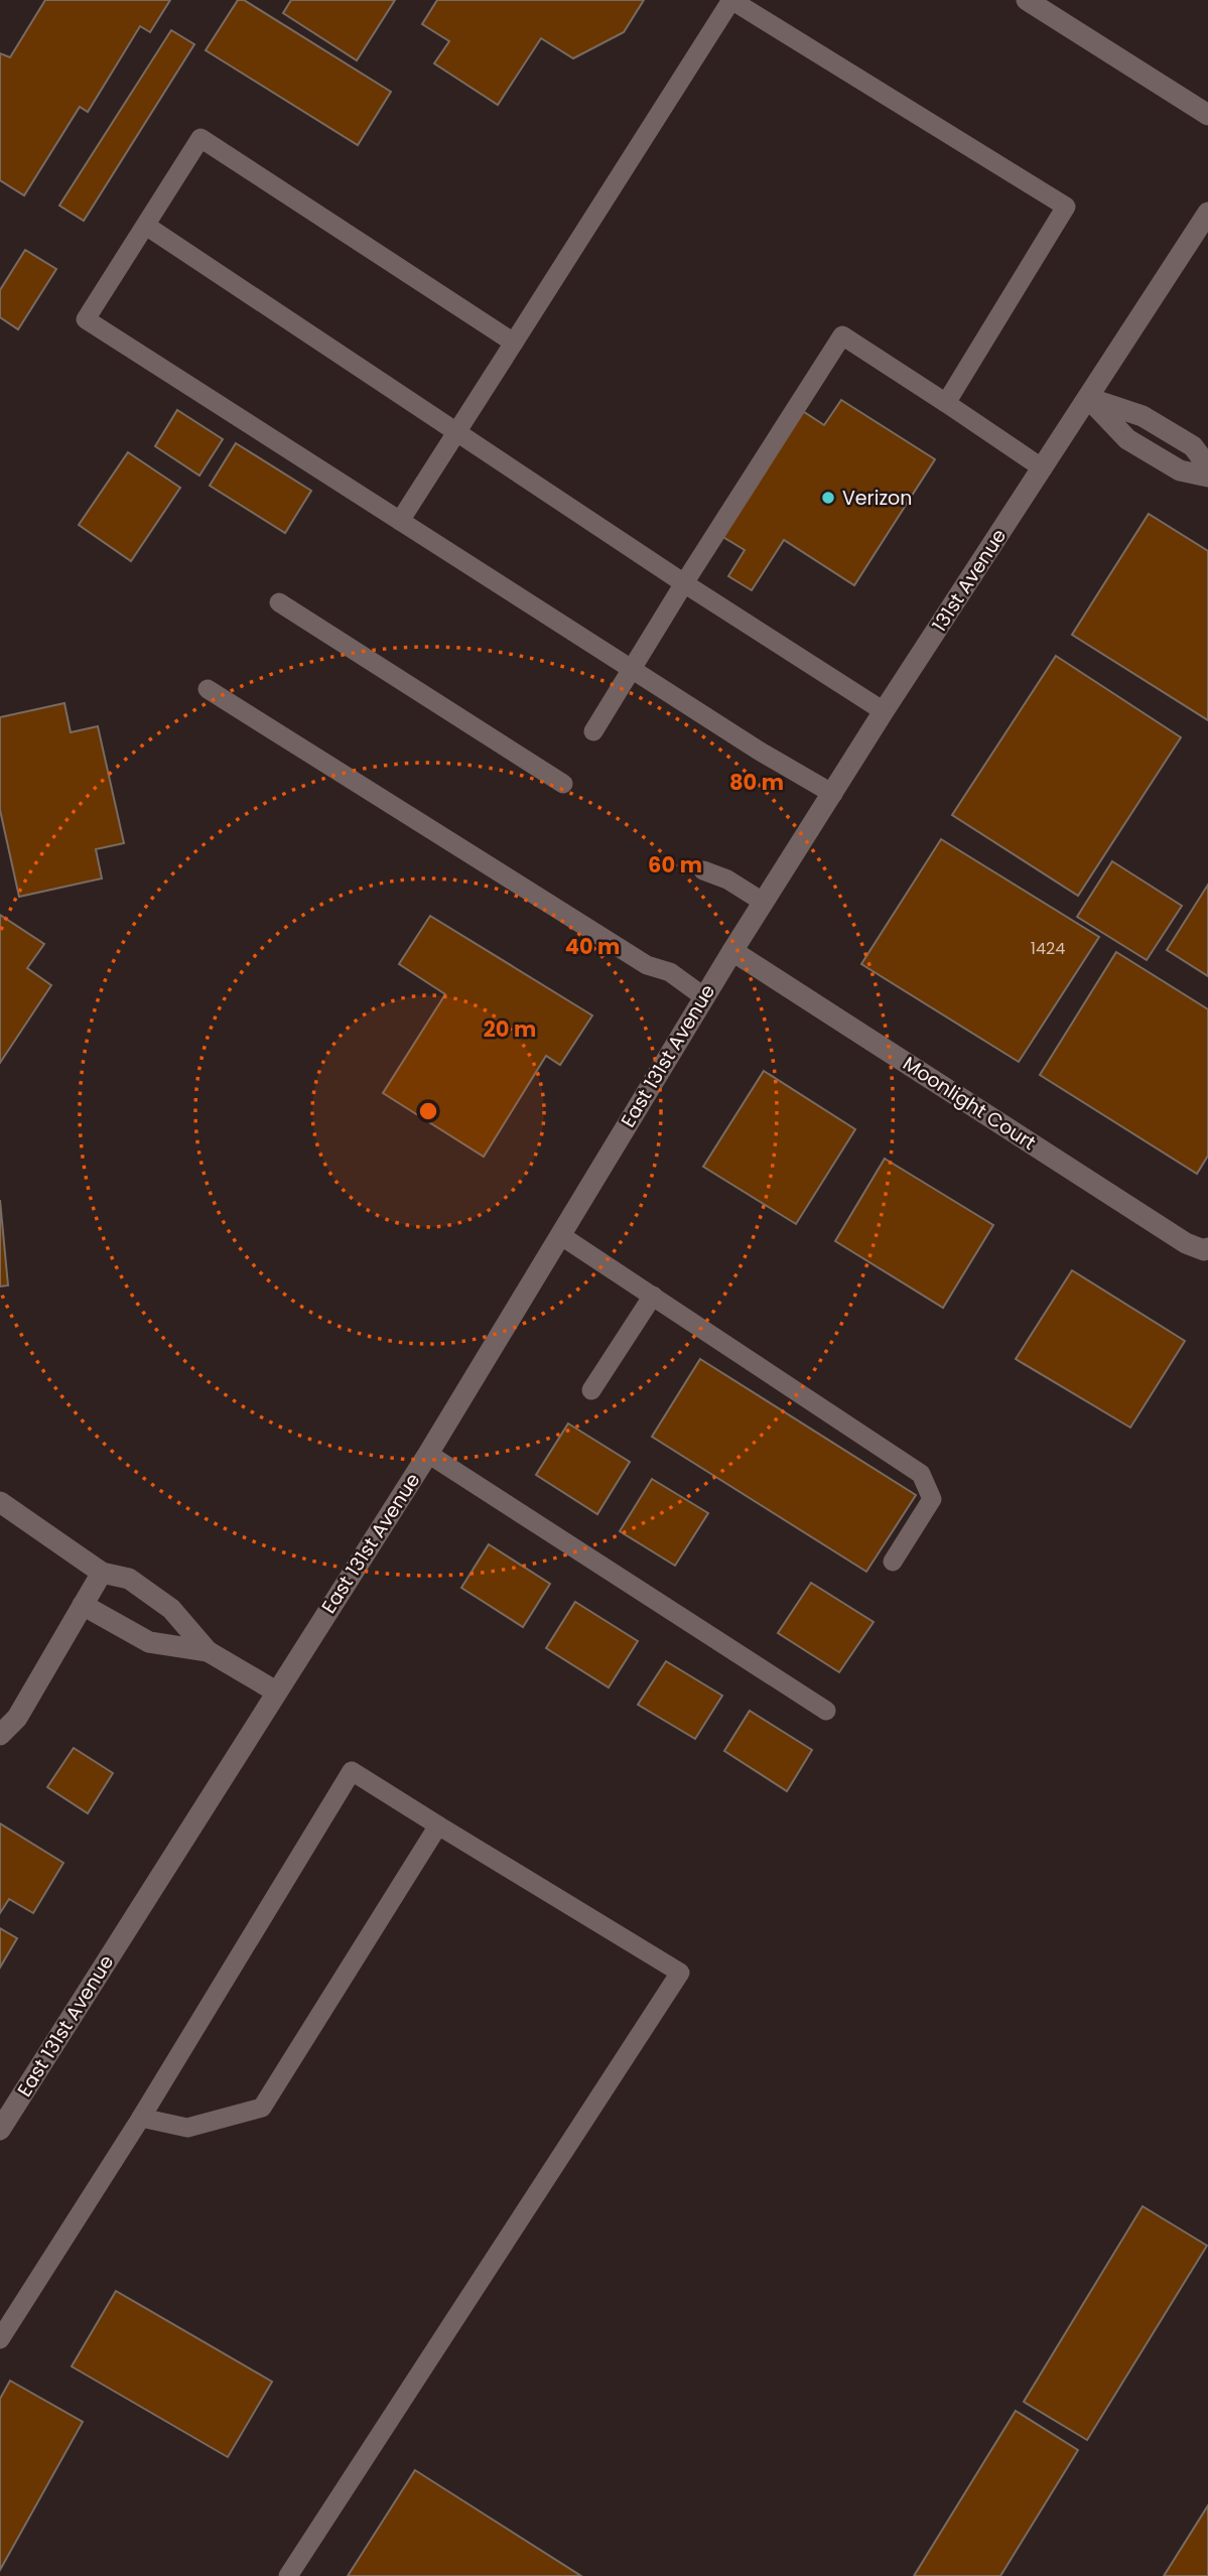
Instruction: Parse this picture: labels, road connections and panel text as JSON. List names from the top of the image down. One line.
{"streets":{"street":["131st Avenue","East 131st Avenue","Moonlight Court"]},"crossings":[["131st Avenue","East 131st Avenue"],["131st Avenue","Moonlight Court"],["East 131st Avenue","Moonlight Court"]],"places":["Verizon"],"house_numbers":["1424"],"rings":["80 m","60 m","40 m","20 m"]}
